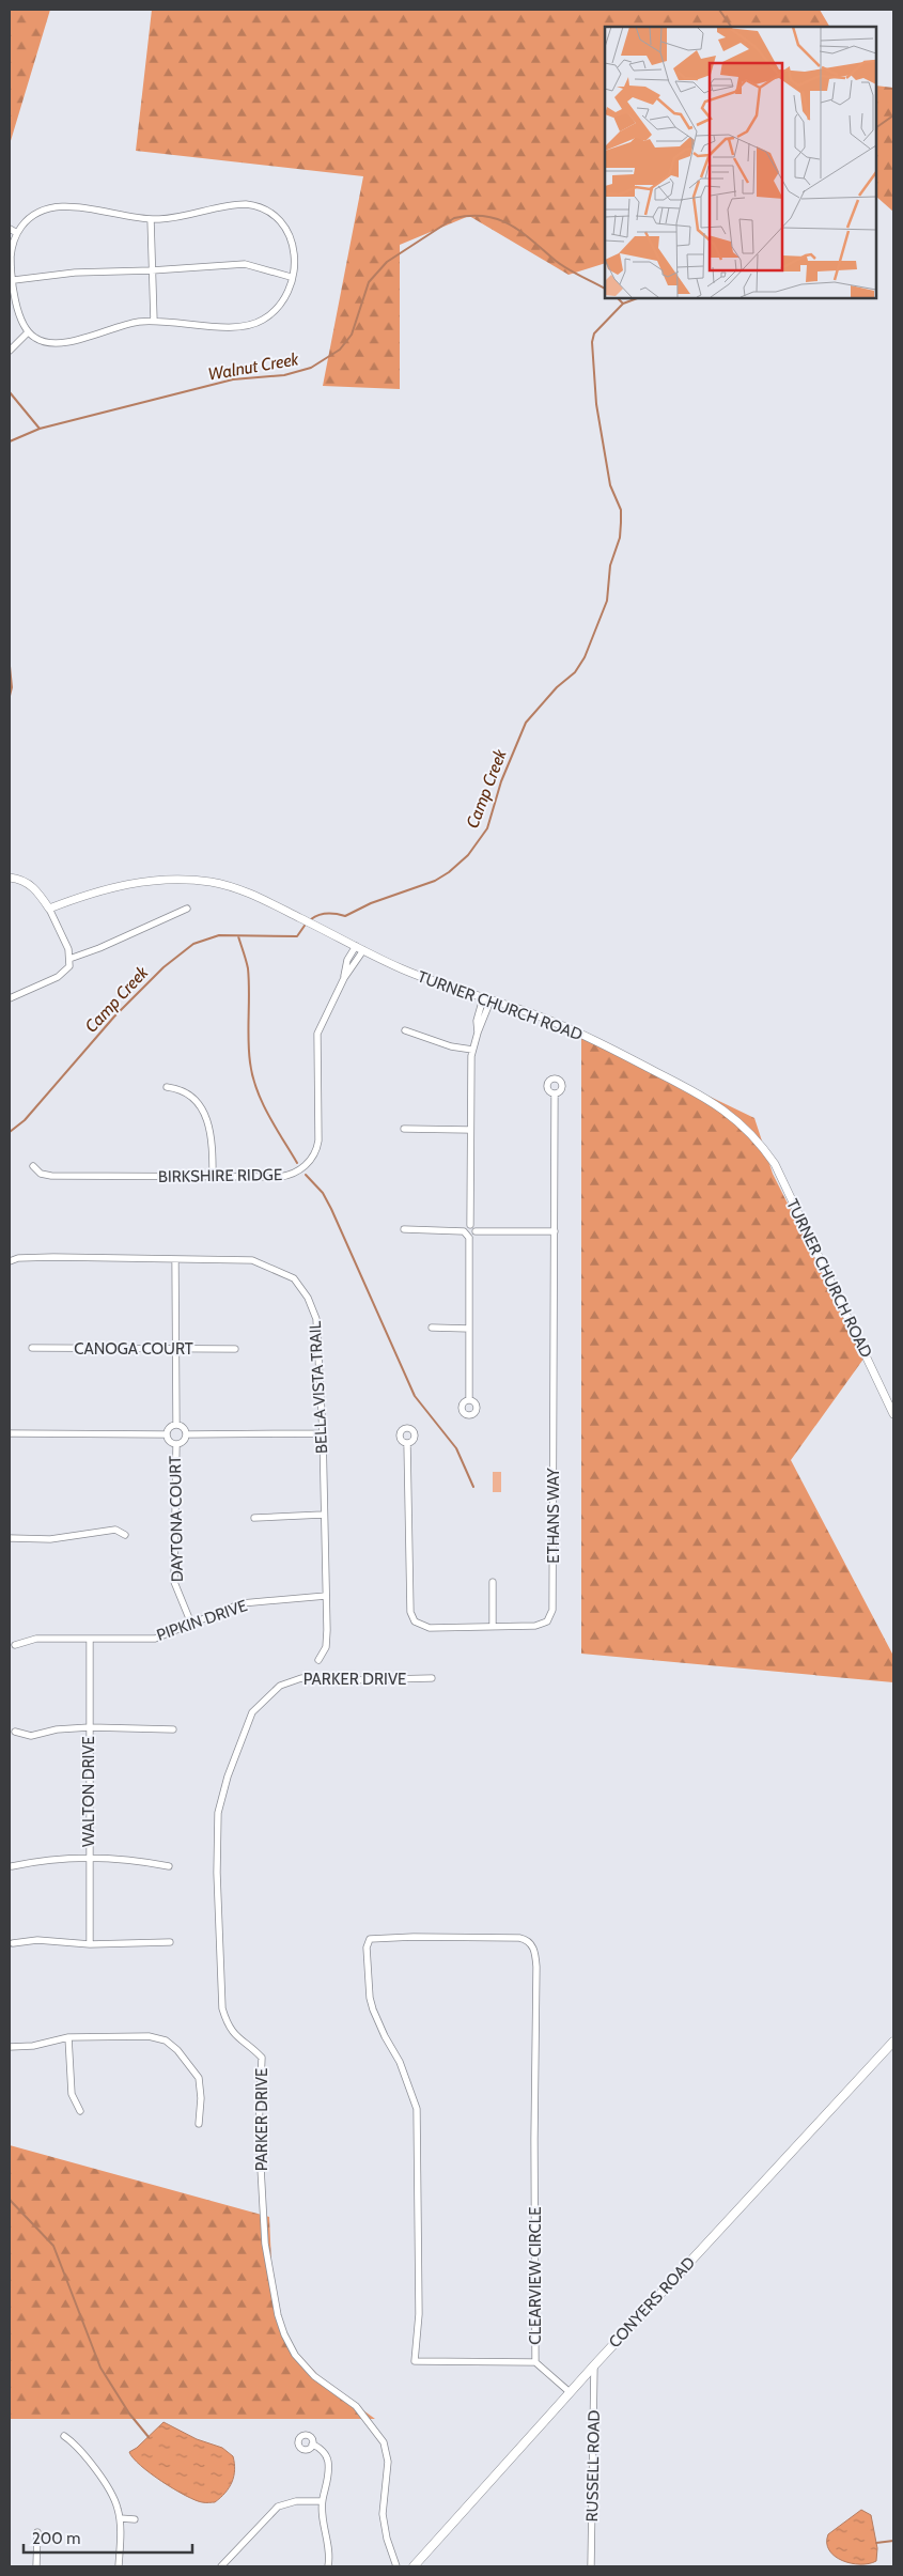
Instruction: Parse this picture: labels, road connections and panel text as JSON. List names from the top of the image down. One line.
{"streets":{"main road":["CONYERS ROAD"],"street":["TURNER CHURCH ROAD","BIRKSHIRE RIDGE","CANOGA COURT","BELLA VISTA TRAIL","ETHANS WAY","DAYTONA COURT","PIPKIN DRIVE","PARKER DRIVE","WALTON DRIVE","CLEARVIEW CIRCLE","RUSSELL ROAD"]},"crossings":[["TURNER CHURCH ROAD","BIRKSHIRE RIDGE"],["BELLA VISTA TRAIL","PIPKIN DRIVE"],["DAYTONA COURT","PIPKIN DRIVE"],["PIPKIN DRIVE","WALTON DRIVE"],["CONYERS ROAD","RUSSELL ROAD"]],"water":["Walnut Creek","Camp Creek"],"scale_bar":"200 m"}
